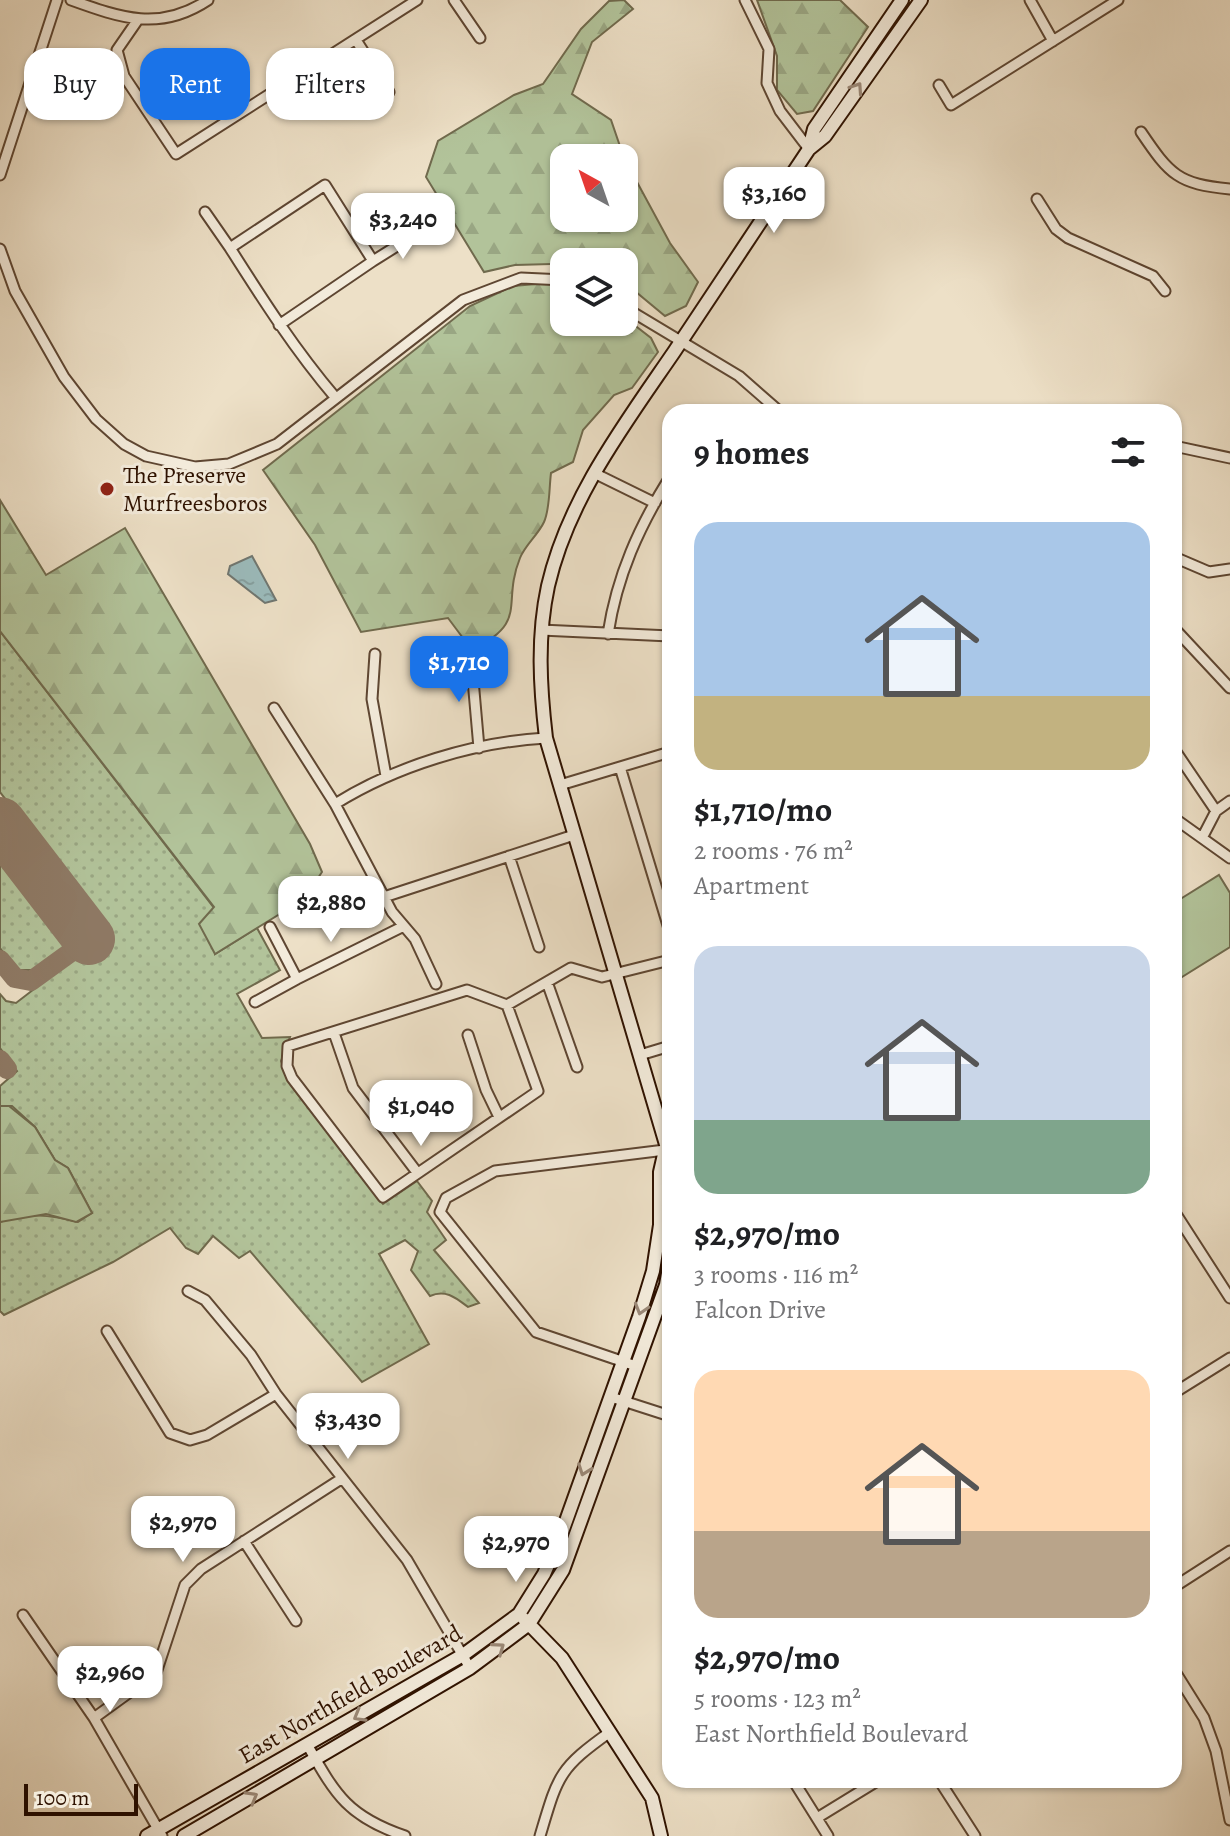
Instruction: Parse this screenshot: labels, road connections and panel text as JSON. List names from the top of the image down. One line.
{"streets":{"main road":["East Northfield Boulevard"]},"places":["The Preserve Murfreesboros"],"scale_bar":"100 m","north":"top left","page":{"chip":["Buy","Rent","Filters"],"price":["$3,160","$3,240","$1,710","$2,880","$1,040","$3,430","$2,970","$2,970","$2,960"],"heading":"9 homes","list":[{"name":"$1,710/mo","note":"2 rooms · 76 m² · Apartment"},{"name":"$2,970/mo","note":"3 rooms · 116 m² · Falcon Drive"},{"name":"$2,970/mo","note":"5 rooms · 123 m² · East Northfield Boulevard"}],"scale":"100 m"}}
